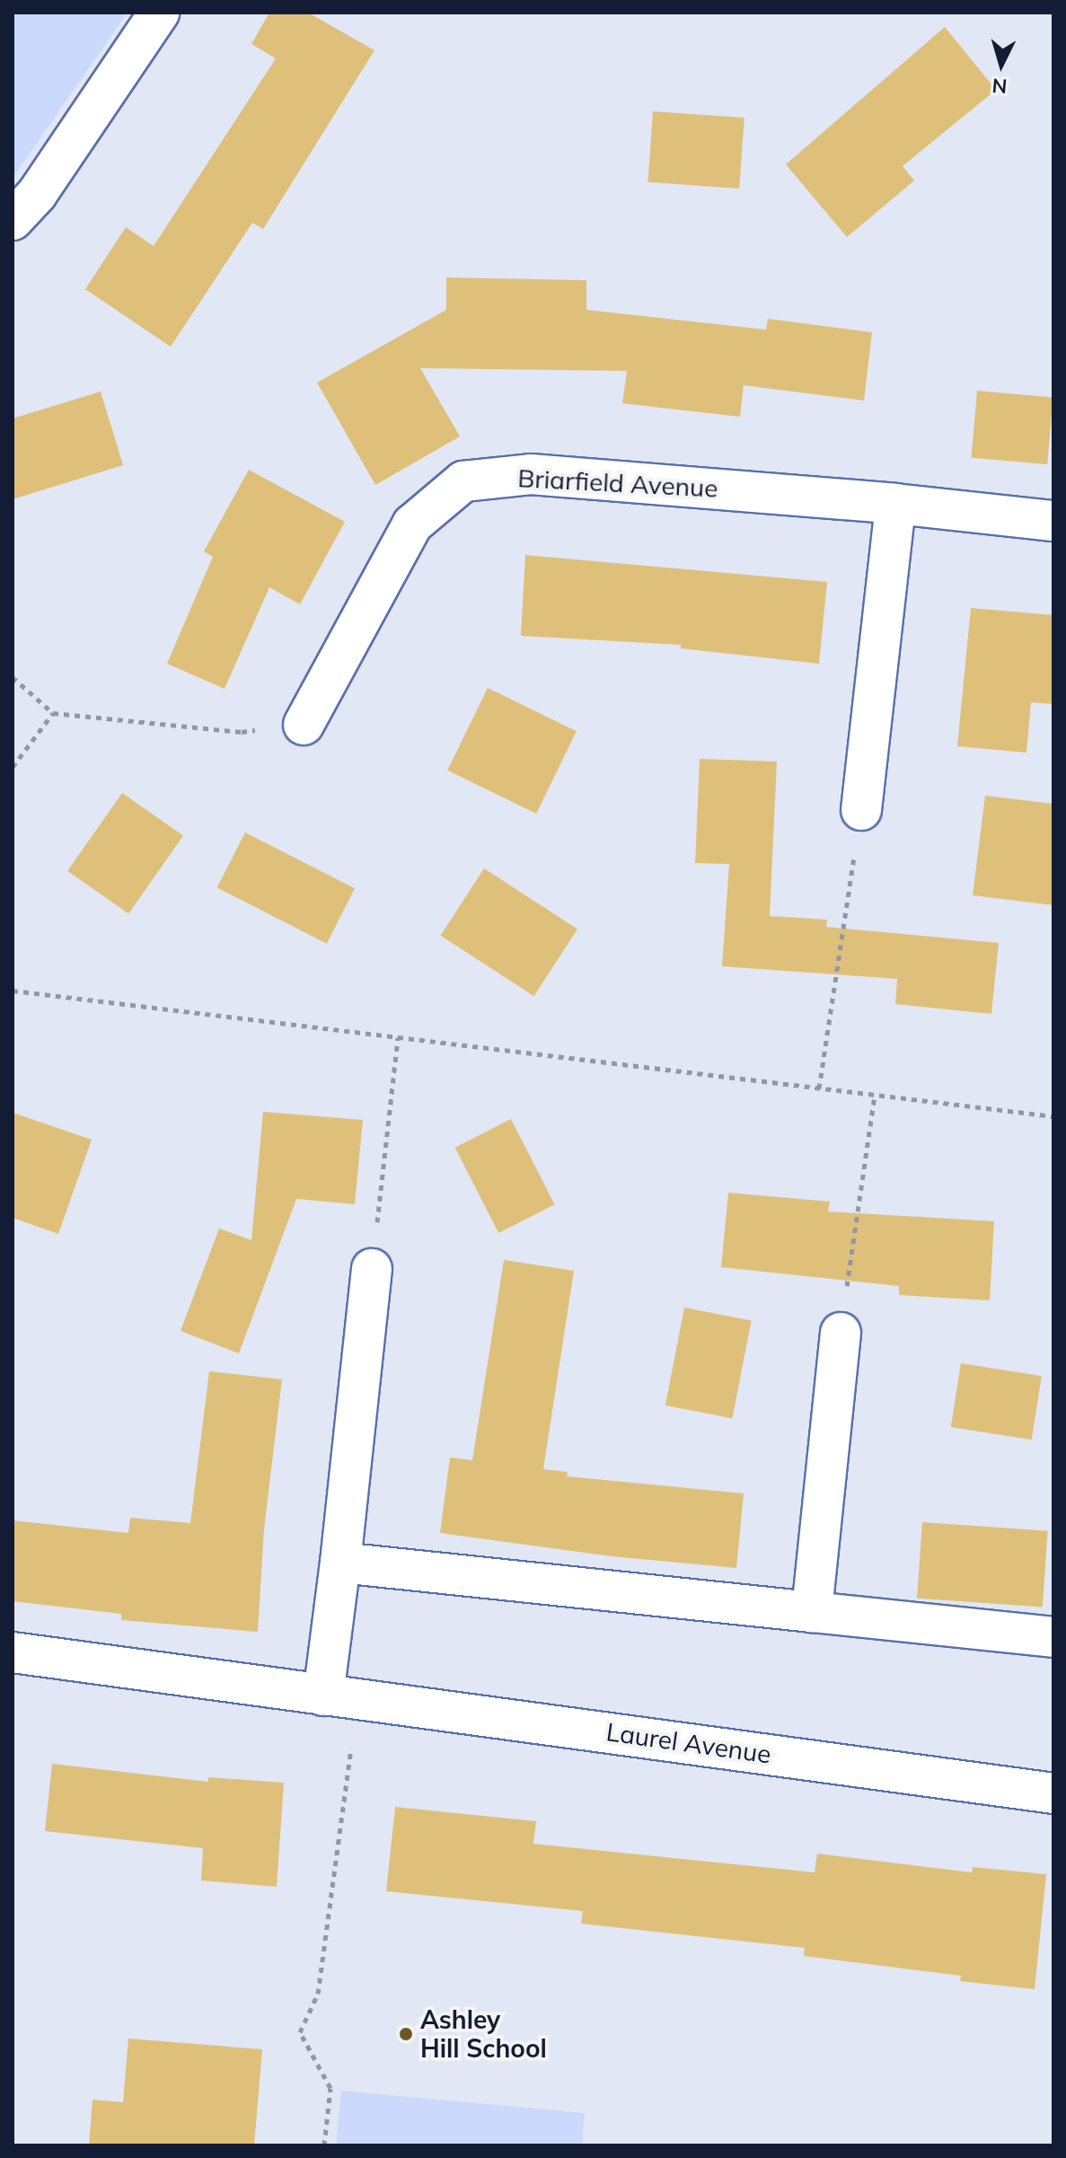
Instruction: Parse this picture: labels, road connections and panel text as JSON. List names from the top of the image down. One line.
{"streets":{"street":["Briarfield Avenue","Laurel Avenue"]},"places":["Ashley Hill School"],"north":"bottom"}
